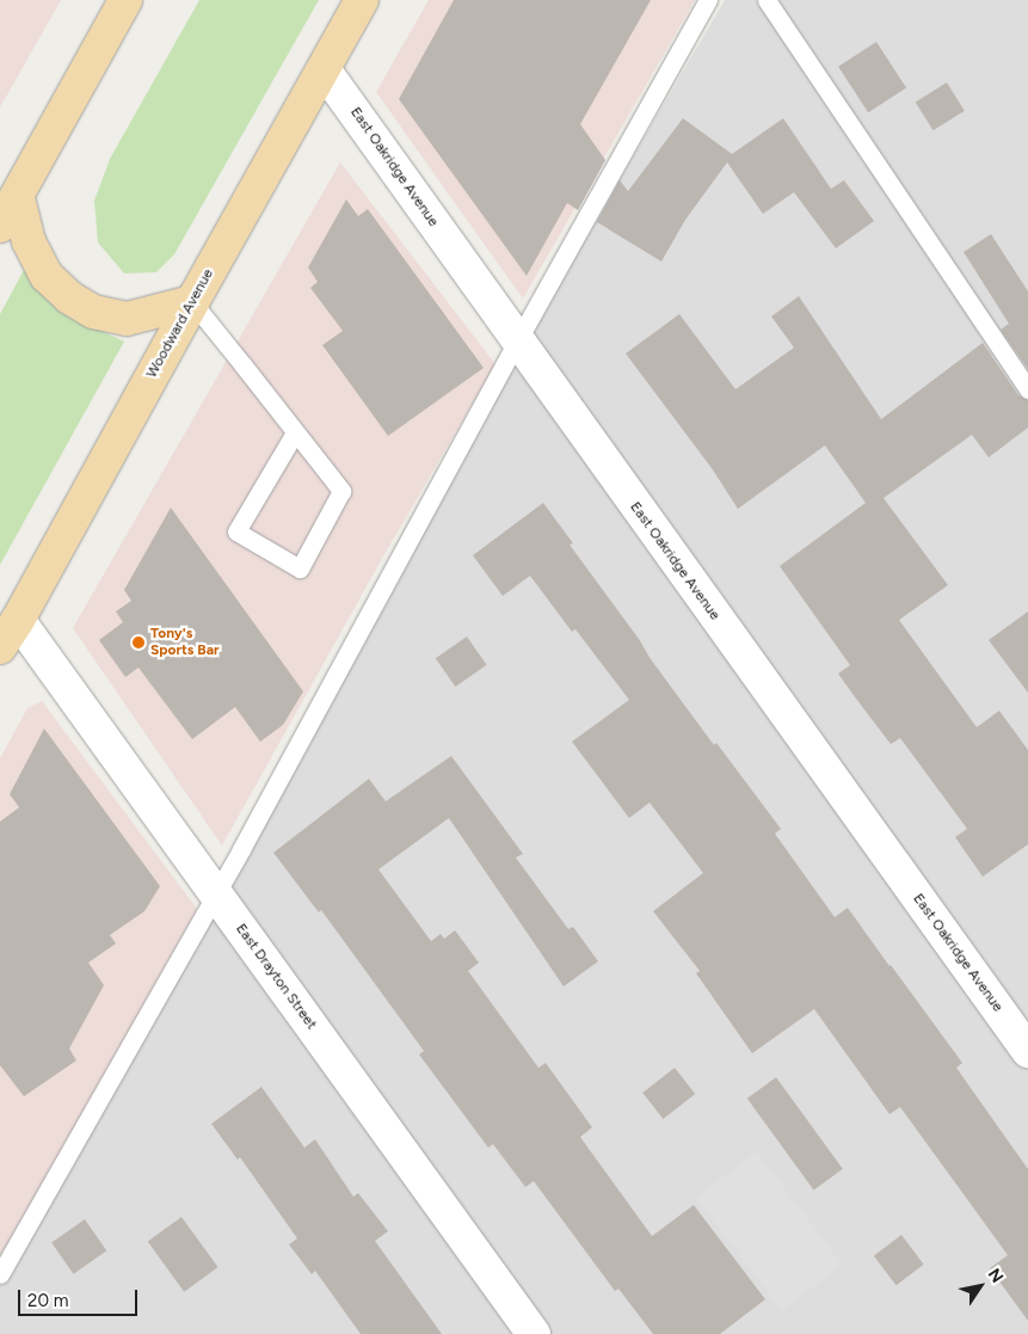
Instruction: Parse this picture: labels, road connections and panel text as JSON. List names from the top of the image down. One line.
{"streets":{"main road":["Woodward Avenue"],"street":["East Oakridge Avenue","East Drayton Street"]},"crossings":[["East Oakridge Avenue","Woodward Avenue"],["Woodward Avenue","East Drayton Street"]],"places":["Tony's Sports Bar"],"scale_bar":"20 m","north":"top right"}
